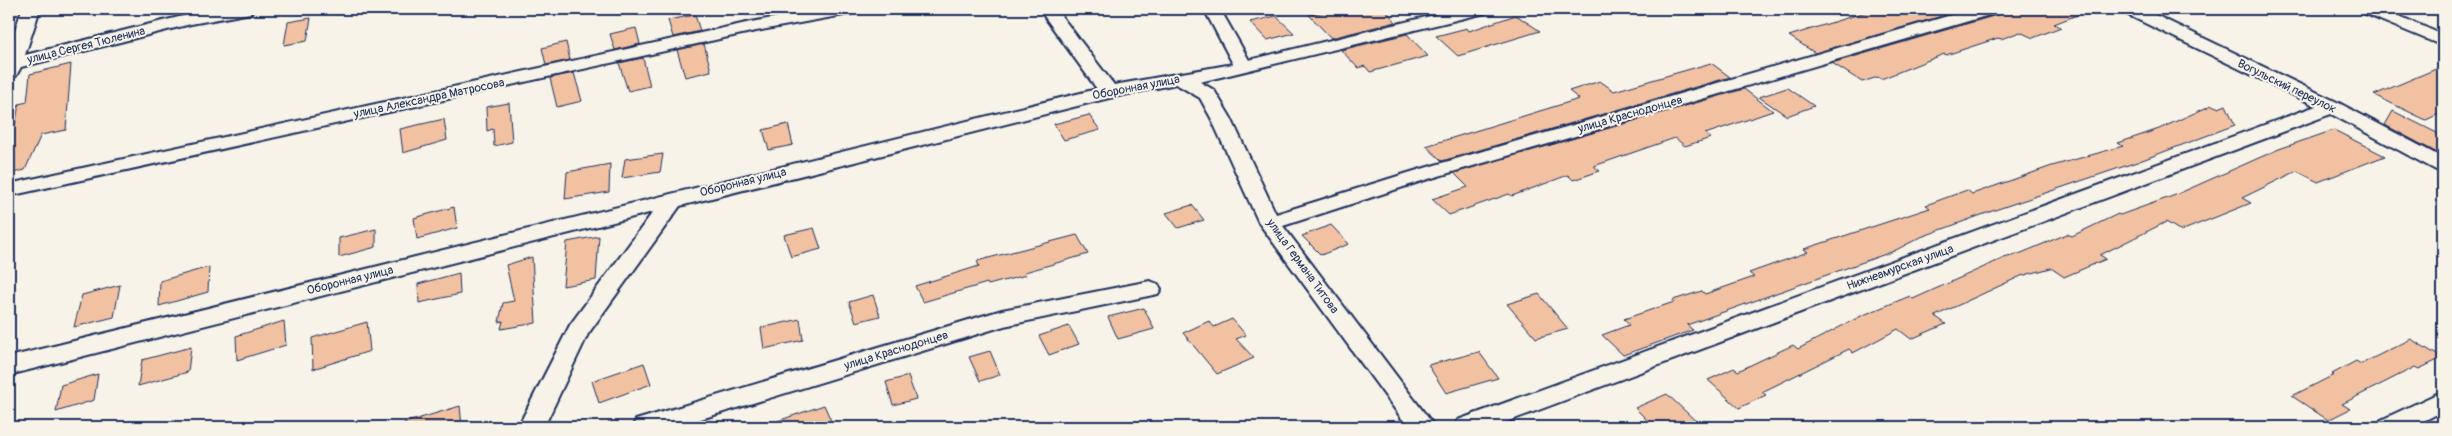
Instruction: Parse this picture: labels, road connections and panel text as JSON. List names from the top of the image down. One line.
{"streets":{"street":["улица Сергея Тюленина","Вогульский переулок","Оборонная улица","улица Александра Матросова","улица Краснодонцев","улица Германа Титова","Нижнеамурская улица"]},"crossings":[["Вогульский переулок","Нижнеамурская улица"],["Оборонная улица","улица Германа Титова"],["улица Краснодонцев","улица Германа Титова"]]}
